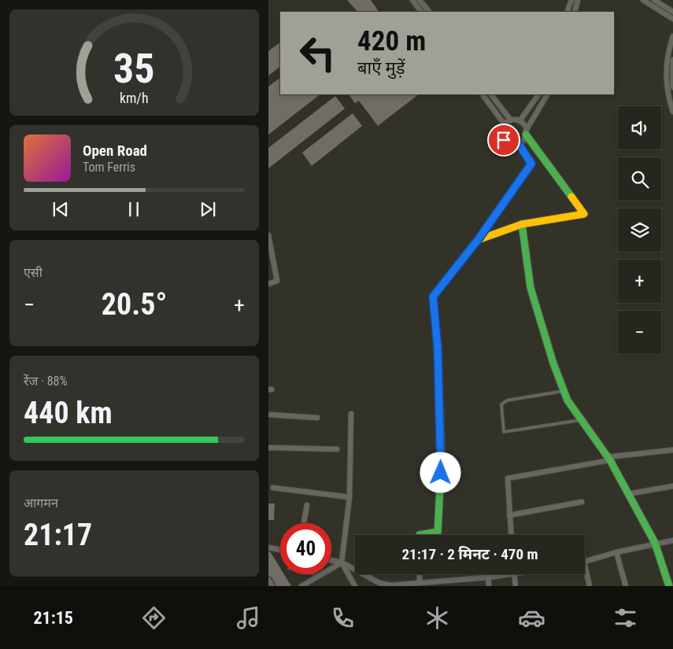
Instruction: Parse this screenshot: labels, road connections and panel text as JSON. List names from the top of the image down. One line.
{"page":{"turn":["420 m","बाएँ मुड़ें"],"map_buttons":["+","−"],"song":["Open Road","Tom Ferris"],"tile":["एसी",["रेंज · 88%","440 km"],["आगमन","21:17"]],"heat":["−","20.5°","+"],"limit":"40","trip":"21:17 · 2 मिनट · 470 m","tabs":"21:15","gauge":["35","km/h"]}}
